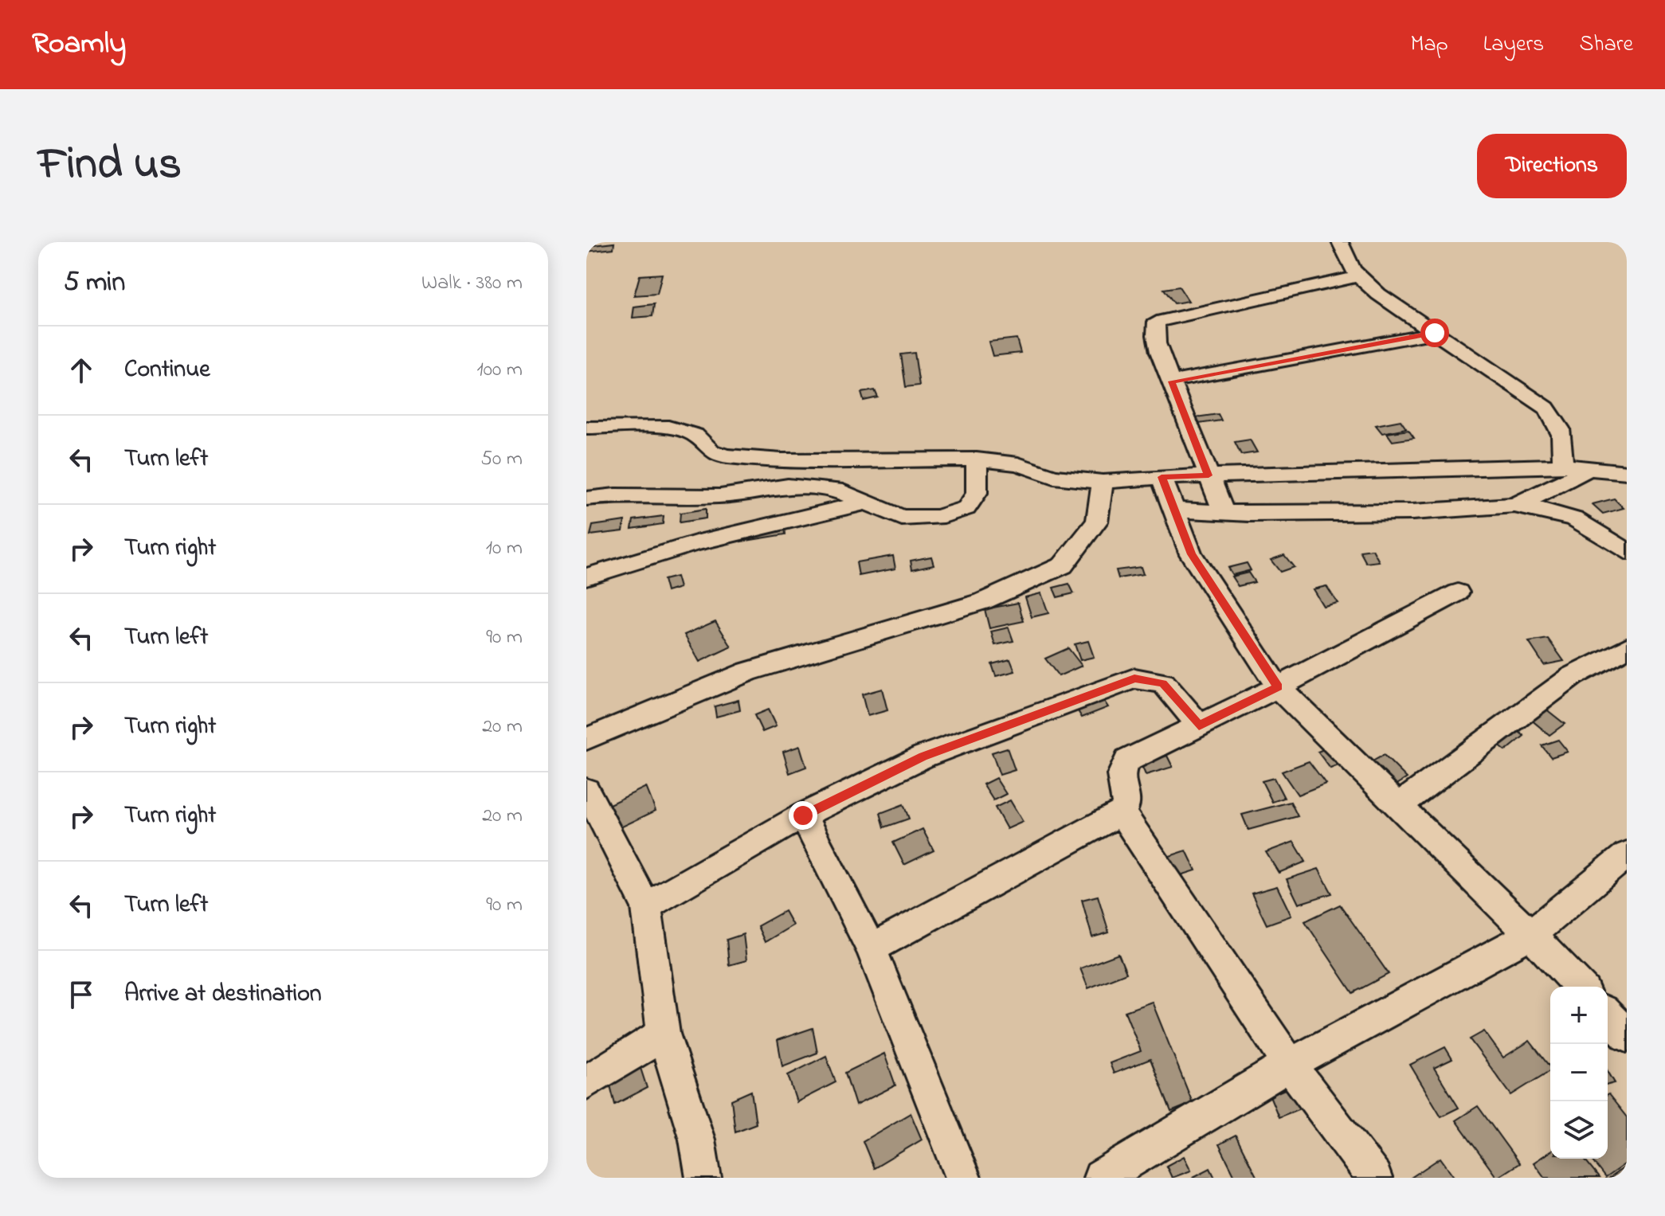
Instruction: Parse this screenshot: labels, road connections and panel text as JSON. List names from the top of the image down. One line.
{"page":{"header":"Roamly","nav":["Map","Layers","Share"],"title":"Find us","buttons":"Directions","heading":["5 min","Walk · 380 m"],"list":[["Continue","100 m"],["Turn left","50 m"],["Turn right","10 m"],["Turn left","90 m"],["Turn right","20 m"],["Turn right","20 m"],["Turn left","90 m"],"Arrive at destination"],"map_buttons":["+","−"]}}
